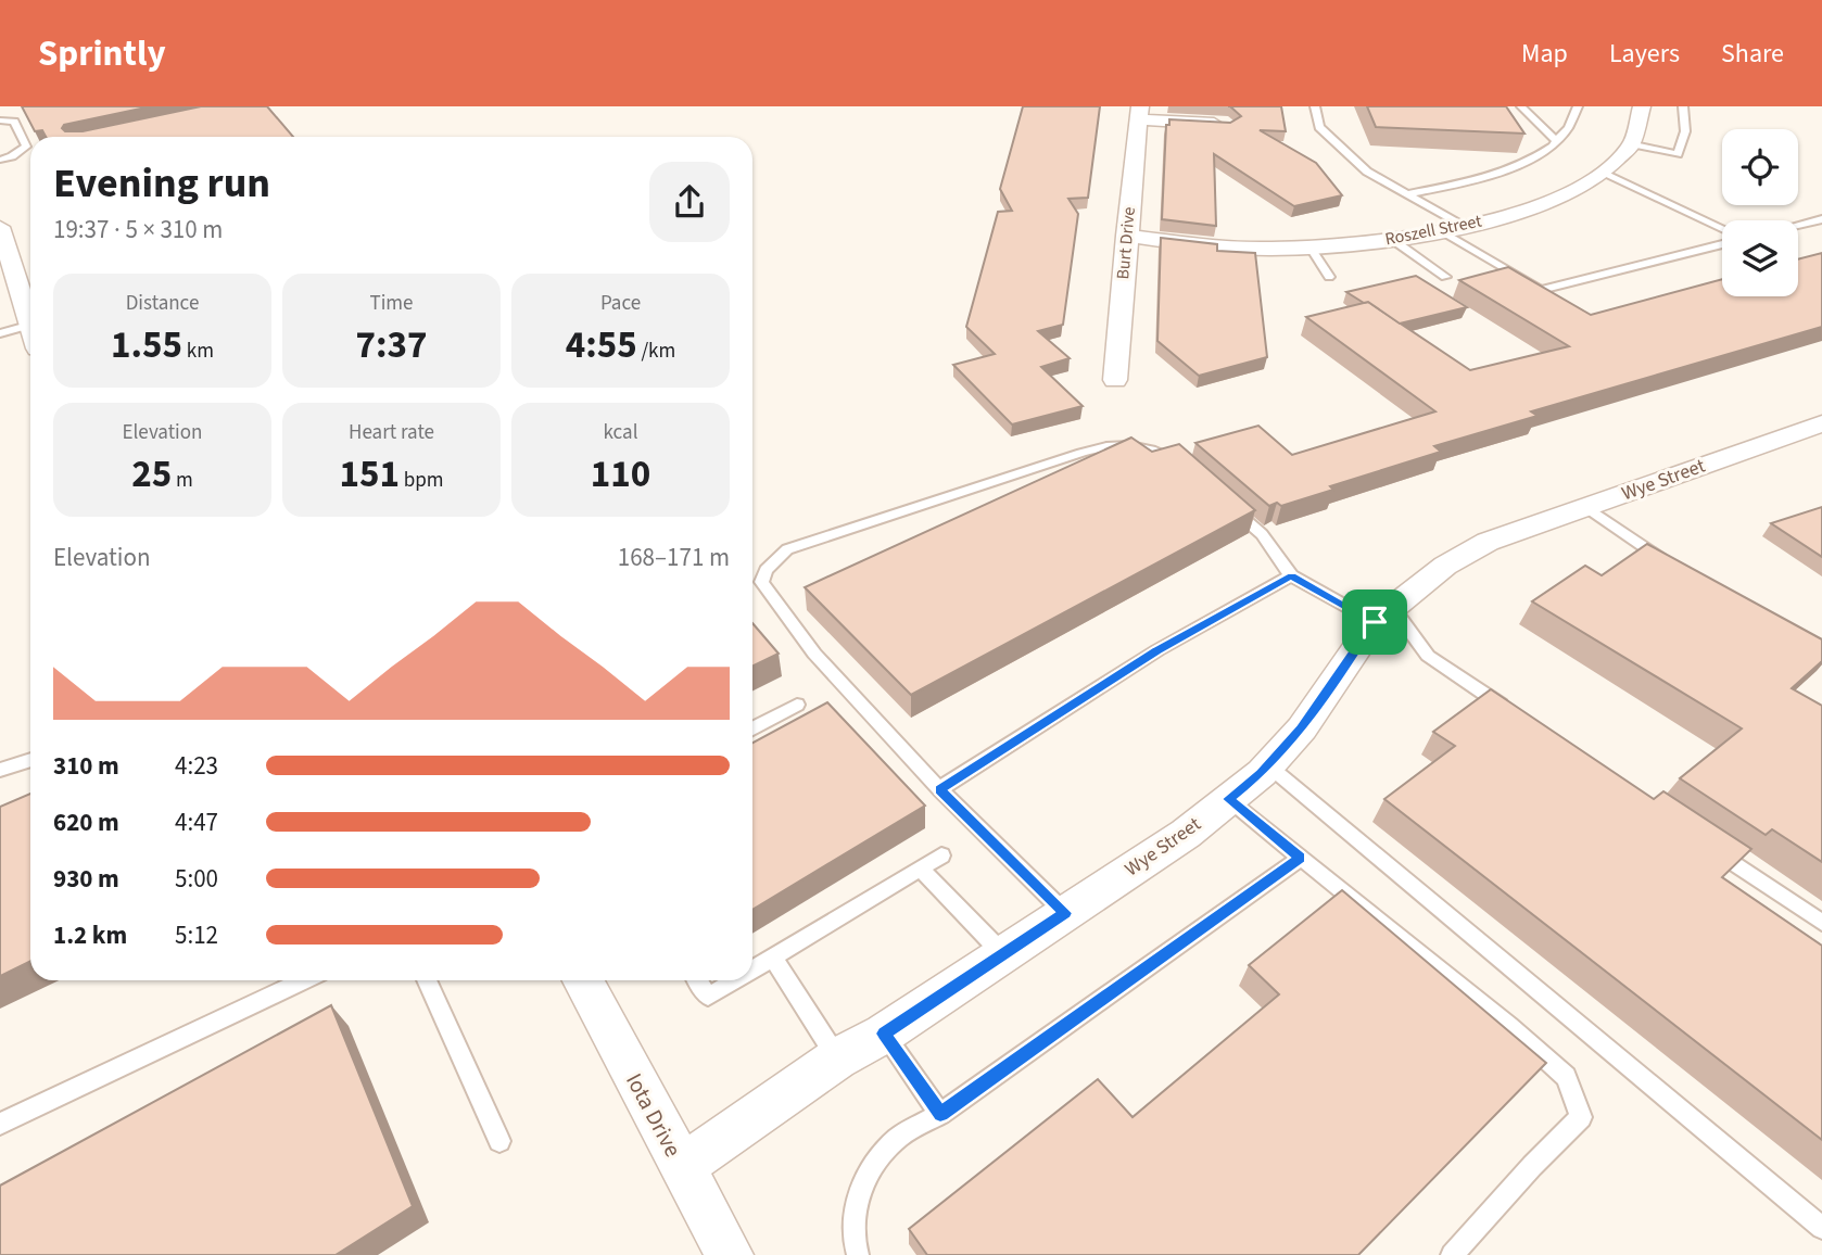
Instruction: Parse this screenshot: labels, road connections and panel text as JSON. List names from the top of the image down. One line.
{"streets":{"street":["Roszell Street","Burt Drive","Wye Street","Iota Drive"]},"crossings":[["Roszell Street","Burt Drive"],["Wye Street","Iota Drive"]],"page":{"header":"Sprintly","nav":["Map","Layers","Share"],"heading":["Evening run","19:37 · 5 × 310 m"],"stats":[["Distance","1.55 km"],["Time","7:37"],["Pace","4:55 /km"],["Elevation","25 m"],["Heart rate","151 bpm"],["kcal","110"]],"chart":["Elevation","168–171 m"],"list":[{"name":"310 m","note":"4:23"},{"name":"620 m","note":"4:47"},{"name":"930 m","note":"5:00"},{"name":"1.2 km","note":"5:12"}]}}
